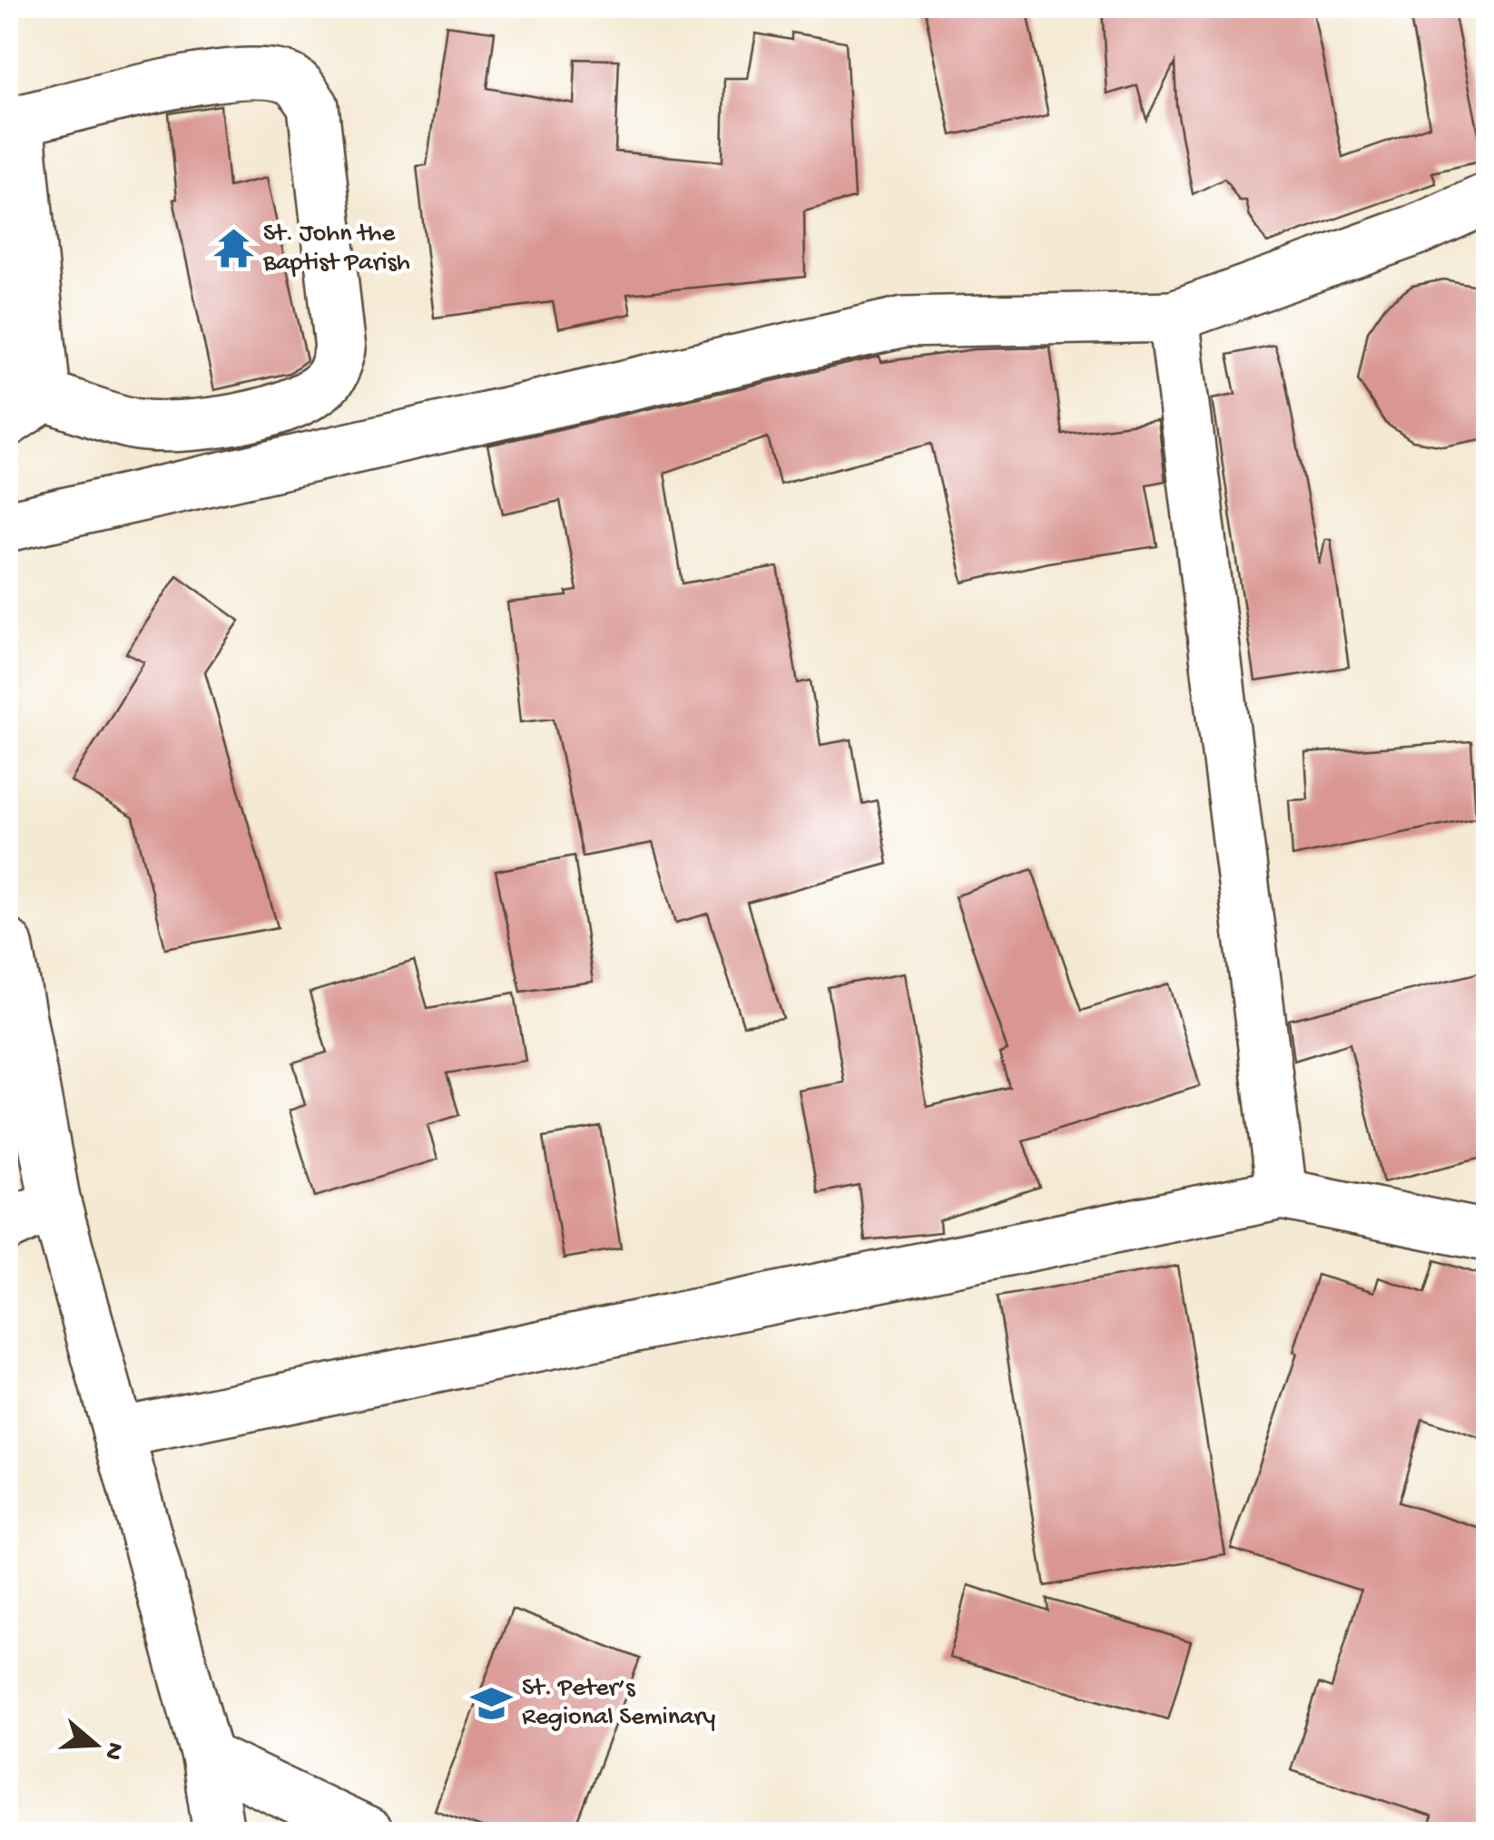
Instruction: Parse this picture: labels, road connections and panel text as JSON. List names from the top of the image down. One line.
{"places":{"temple":["St. John the Baptist Parish"],"school or university":["St. Peter’s Regional Seminary"]},"north":"right"}
